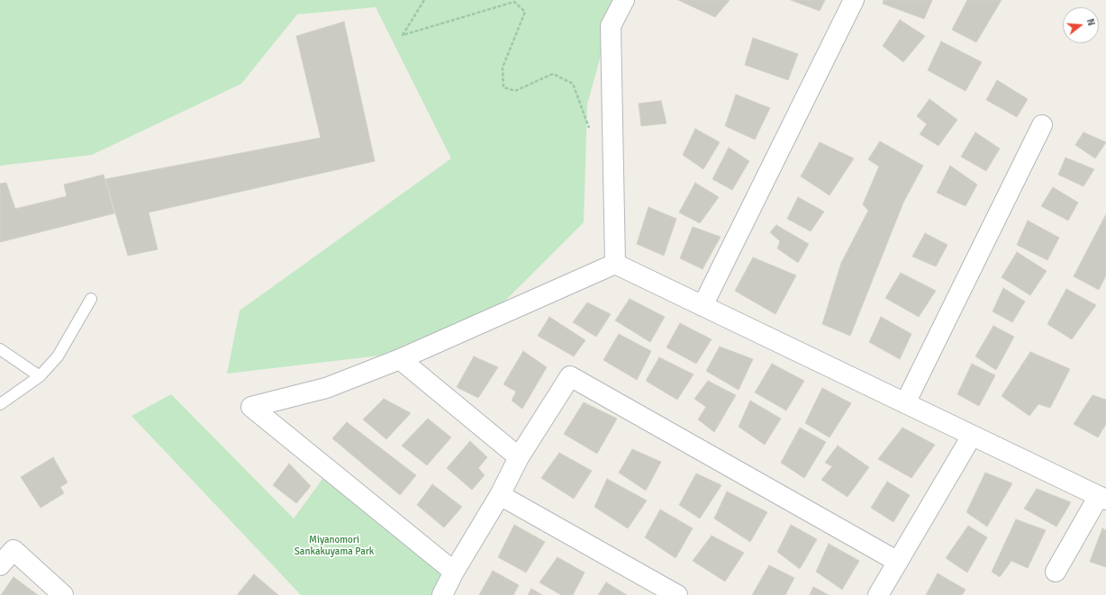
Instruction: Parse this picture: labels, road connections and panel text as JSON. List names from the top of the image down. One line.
{"parks":["Miyanomori Sankakuyama Park"],"north":"right"}
